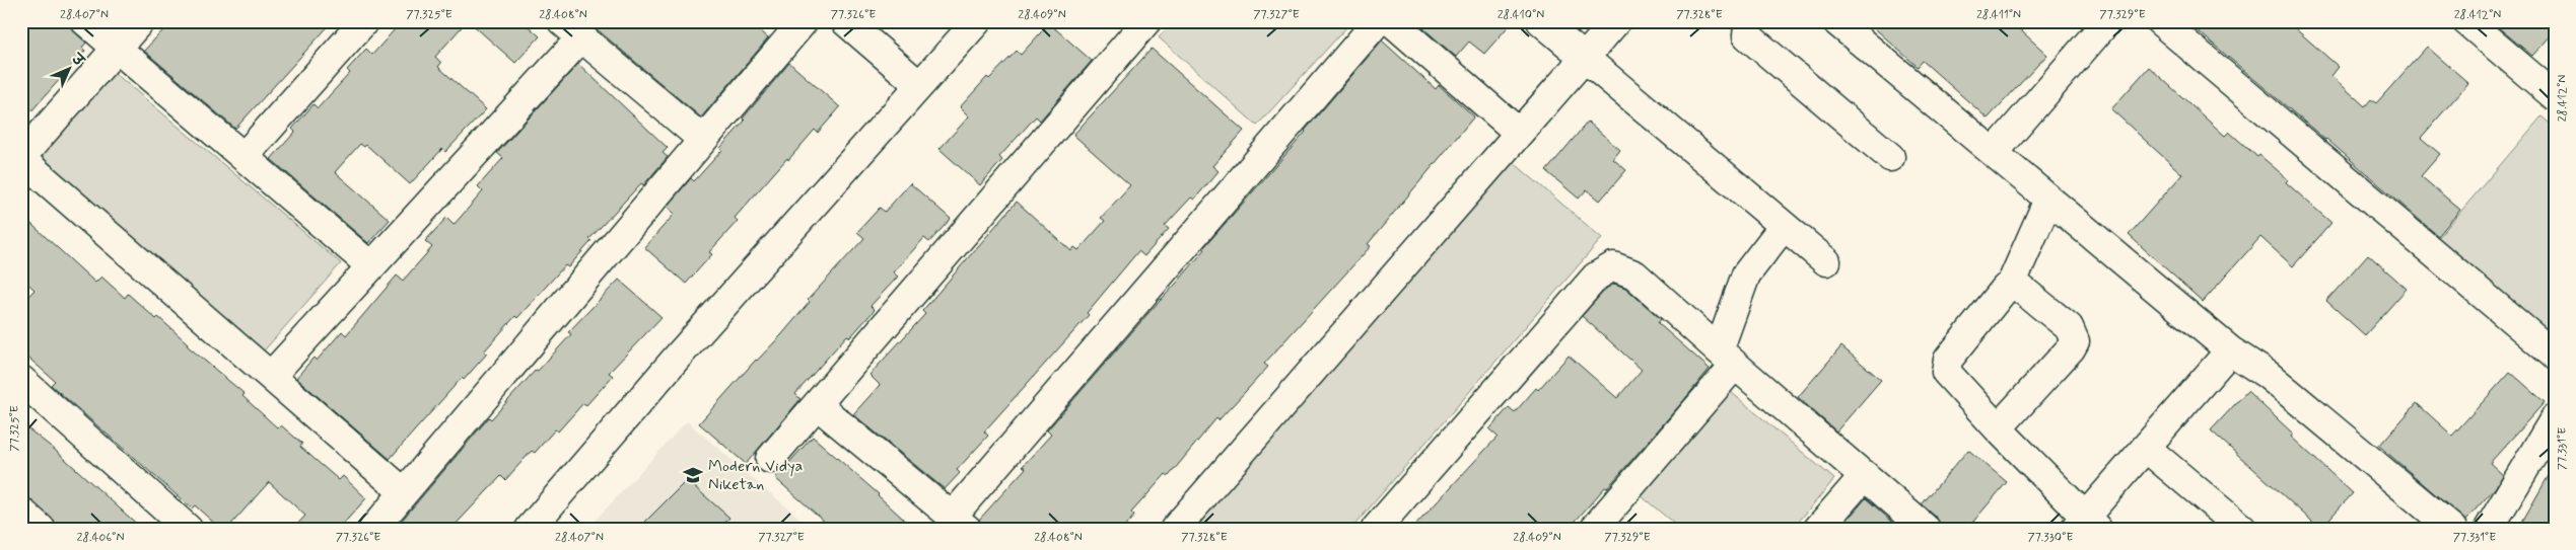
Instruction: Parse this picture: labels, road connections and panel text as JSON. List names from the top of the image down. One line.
{"places":{"school or university":["Modern Vidya Niketan"]},"north":"top right","coordinates":["28.407°N","77.325°E","28.408°N","77.326°E","28.409°N","77.327°E","28.410°N","77.328°E","28.411°N","77.329°E","28.412°N","77.331°E","28.406°N","77.330°E"]}
